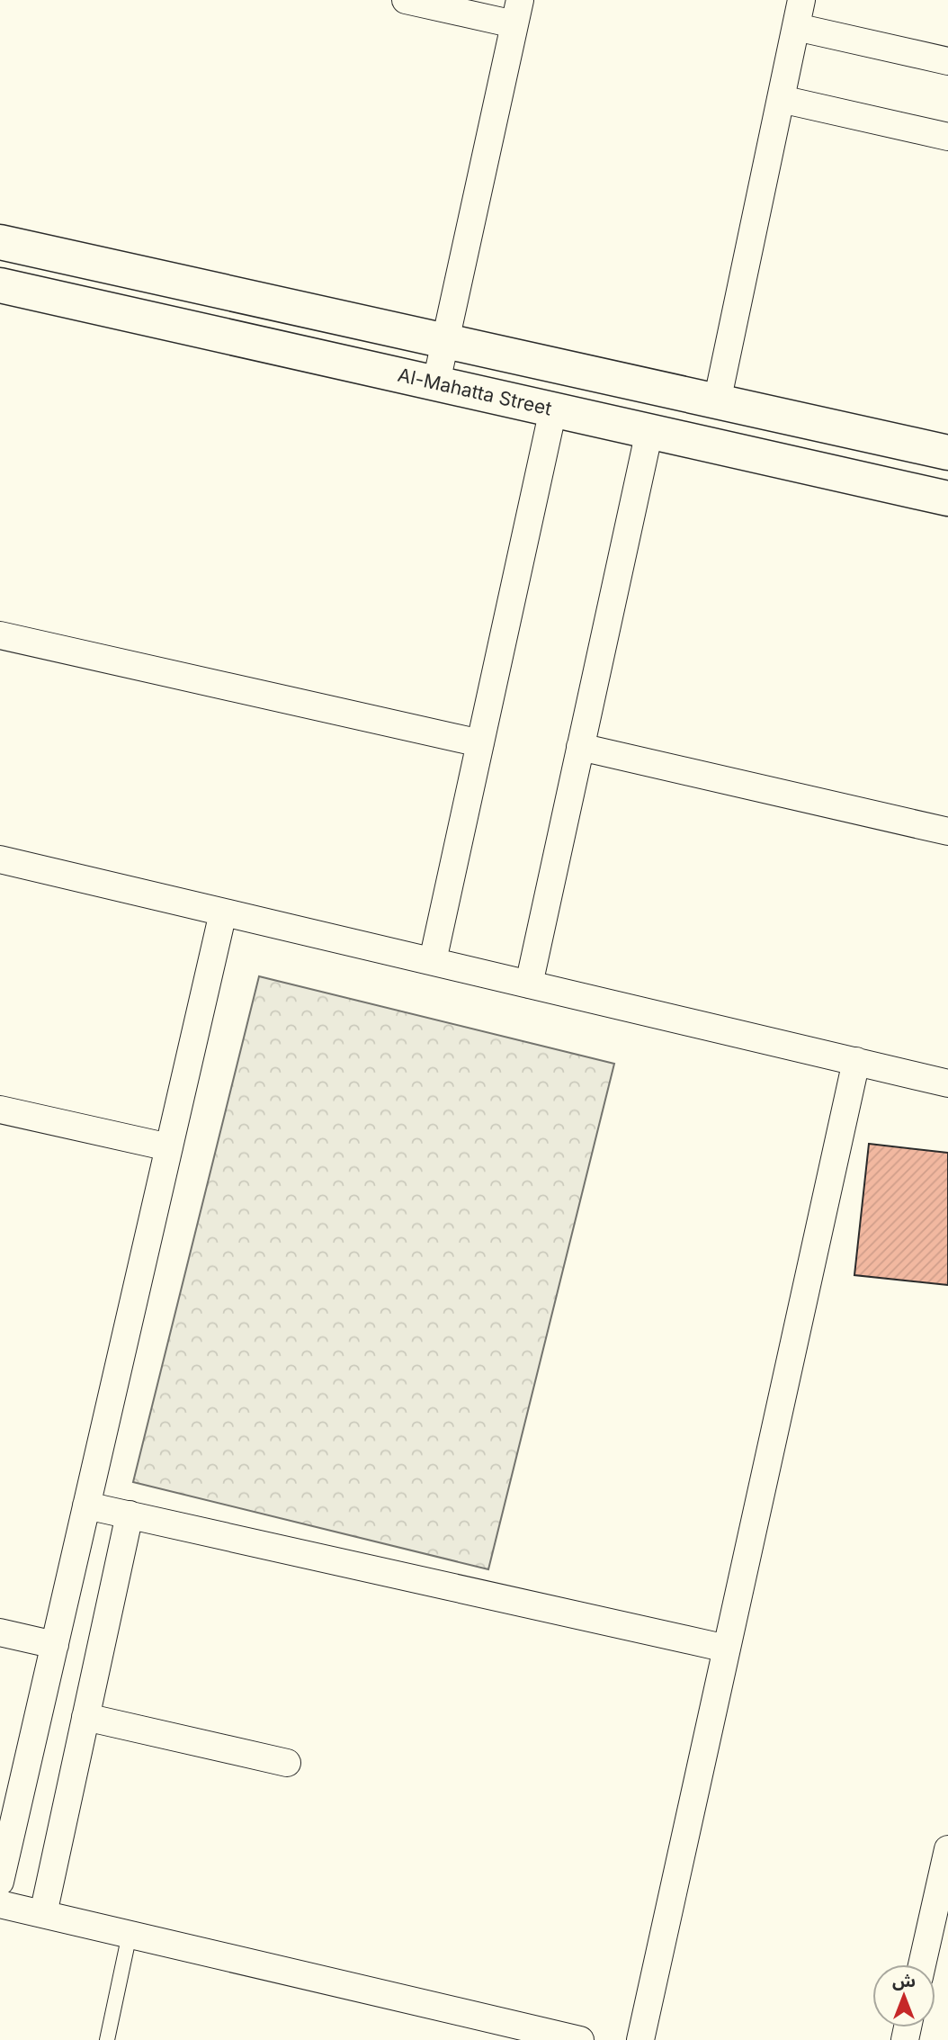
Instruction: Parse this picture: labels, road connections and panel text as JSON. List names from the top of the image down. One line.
{"streets":{"street":["Al-Mahatta Street"]},"north":"top"}
